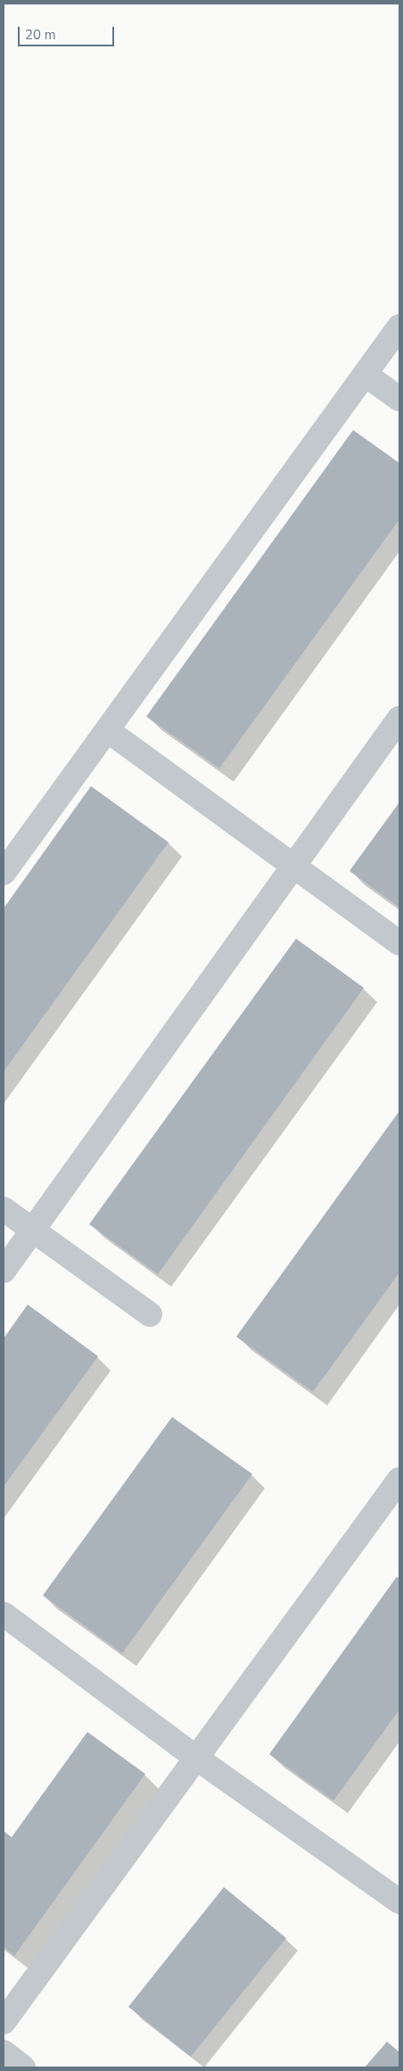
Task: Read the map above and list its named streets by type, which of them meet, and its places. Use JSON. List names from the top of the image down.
{
  "scale_bar": "20 m"
}
